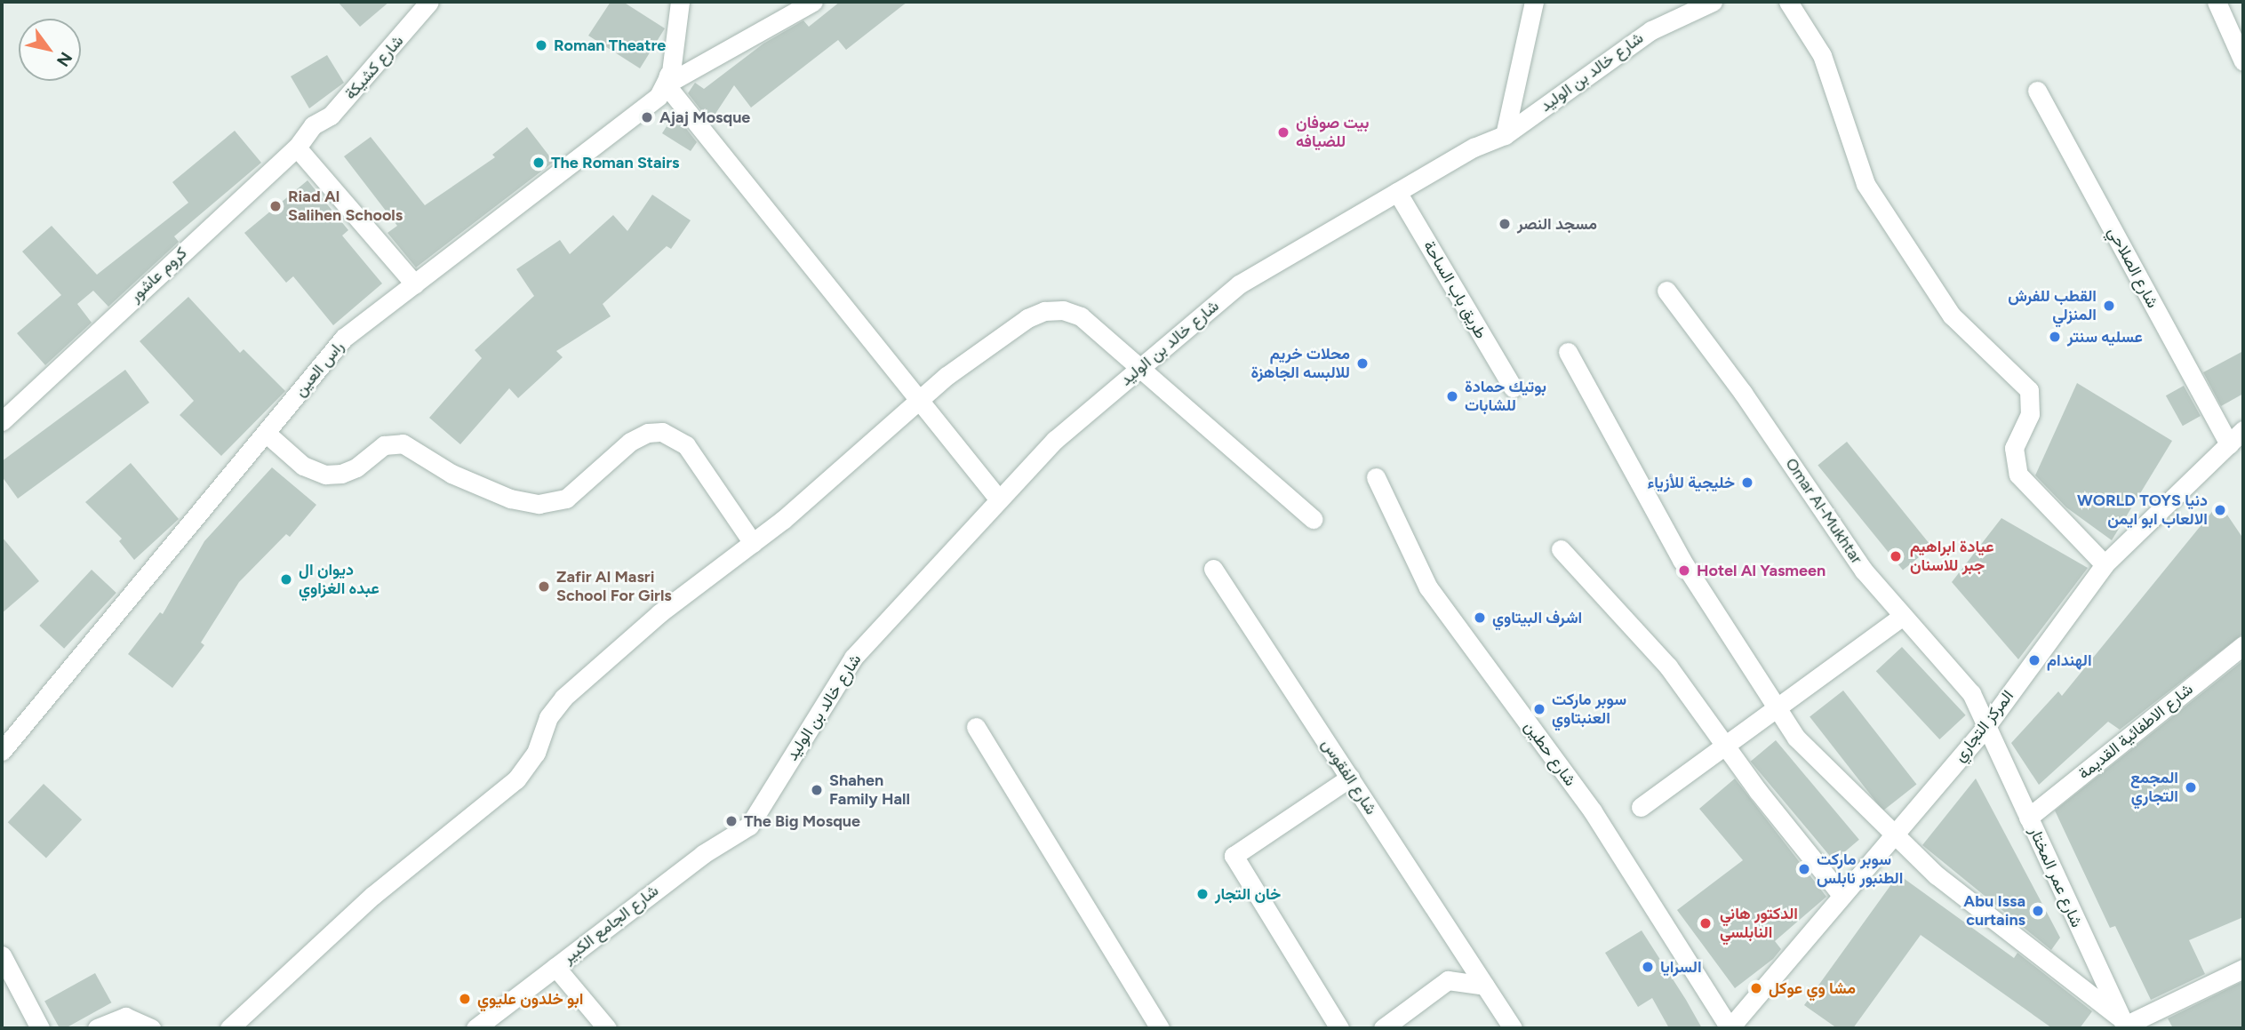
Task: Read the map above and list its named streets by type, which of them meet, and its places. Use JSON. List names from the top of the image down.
{
  "streets": {
    "street": [
      "شارع كشيكة",
      "شارع خالد بن الوليد",
      "شارع الصلاحي",
      "كروم عاشور",
      "طريق باب الساحة",
      "راس العين",
      "Omar Al-Mukhtar",
      "المركز التجاري",
      "شارع الاطفائية القديمة",
      "شارع حطين",
      "شارع الفقوس",
      "شارع عمر المختار",
      "شارع الجامع الكبير"
    ]
  },
  "crossings": [
    ["شارع كشيكة", "كروم عاشور"],
    ["شارع خالد بن الوليد", "طريق باب الساحة"],
    ["شارع خالد بن الوليد", "شارع الجامع الكبير"],
    ["شارع الصلاحي", "المركز التجاري"],
    ["Omar Al-Mukhtar", "المركز التجاري"],
    ["Omar Al-Mukhtar", "شارع عمر المختار"],
    ["المركز التجاري", "شارع حطين"],
    ["المركز التجاري", "شارع عمر المختار"],
    ["شارع الاطفائية القديمة", "شارع عمر المختار"]
  ],
  "places": [
    "Roman Theatre",
    "Ajaj Mosque",
    "بيت صوفان للضيافه",
    "The Roman Stairs",
    "Riad Al Salihen Schools",
    "مسجد النصر",
    "القطب للفرش المنزلي",
    "عسليه سنتر",
    "محلات خريم للالبسه الجاهزة",
    "بوتيك حمادة للشابات",
    "خليجية للأزياء",
    "WORLD TOYS دنيا الالعاب ابو ايمن",
    "عيادة ابراهيم جبر للاسنان",
    "Hotel Al Yasmeen",
    "ديوان ال عبده الغزاوي",
    "Zafir Al Masri School For Girls",
    "اشرف البيتاوي",
    "الهندام",
    "سوبر ماركت العنبتاوي",
    "المجمع التجاري",
    "Shahen Family Hall",
    "The Big Mosque",
    "سوبر ماركت الطنبور نابلس",
    "خان التجار",
    "Abu Issa curtains",
    "الدكتور هاني النابلسي",
    "السرايا",
    "مشا وي عوكل",
    "ابو خلدون عليوي"
  ],
  "north": "bottom right"
}
